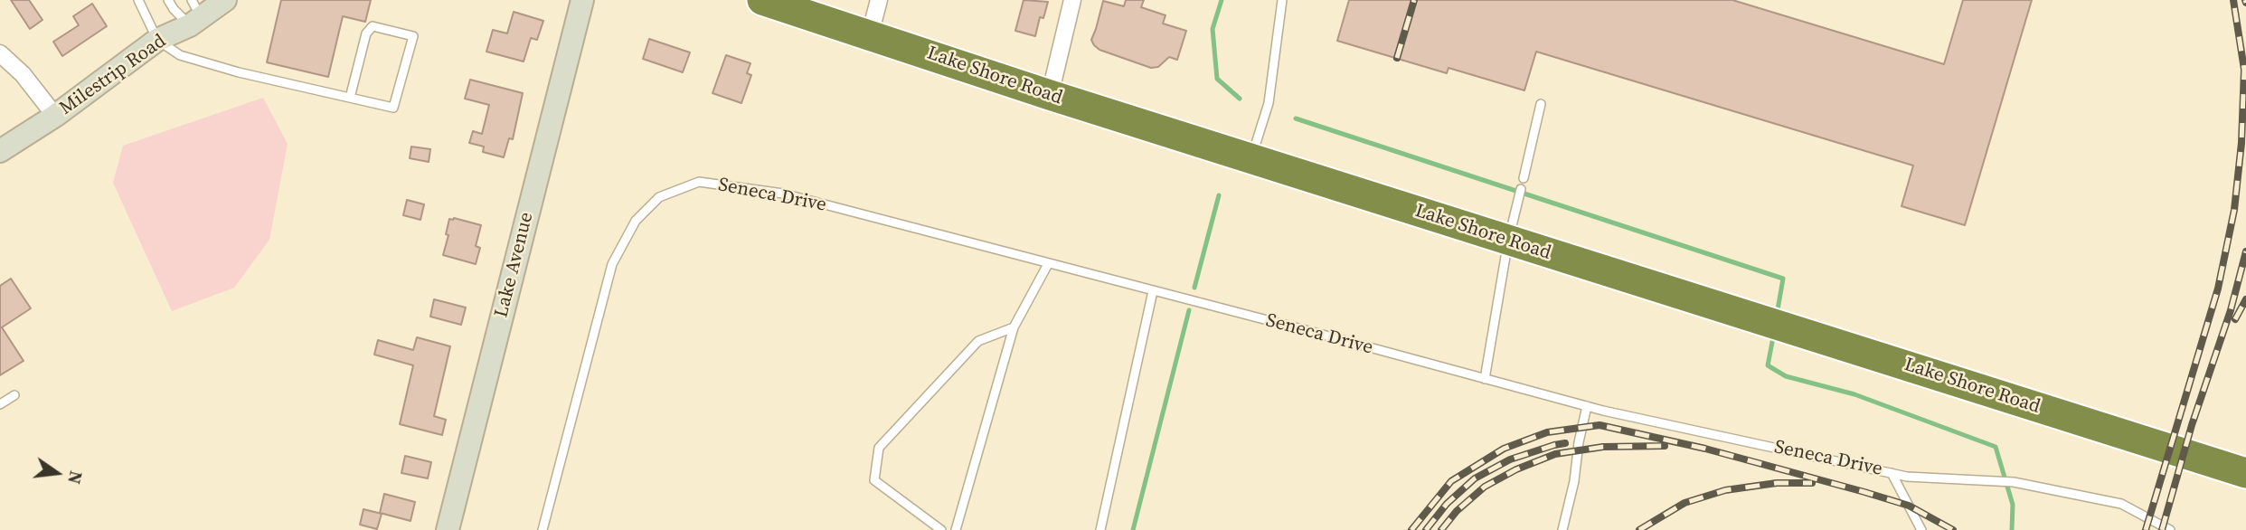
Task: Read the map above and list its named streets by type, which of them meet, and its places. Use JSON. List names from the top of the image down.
{
  "streets": {
    "highway": ["Lake Shore Road"],
    "street": ["Milestrip Road", "Lake Avenue"],
    "lane": ["Seneca Drive"]
  },
  "north": "right"
}
